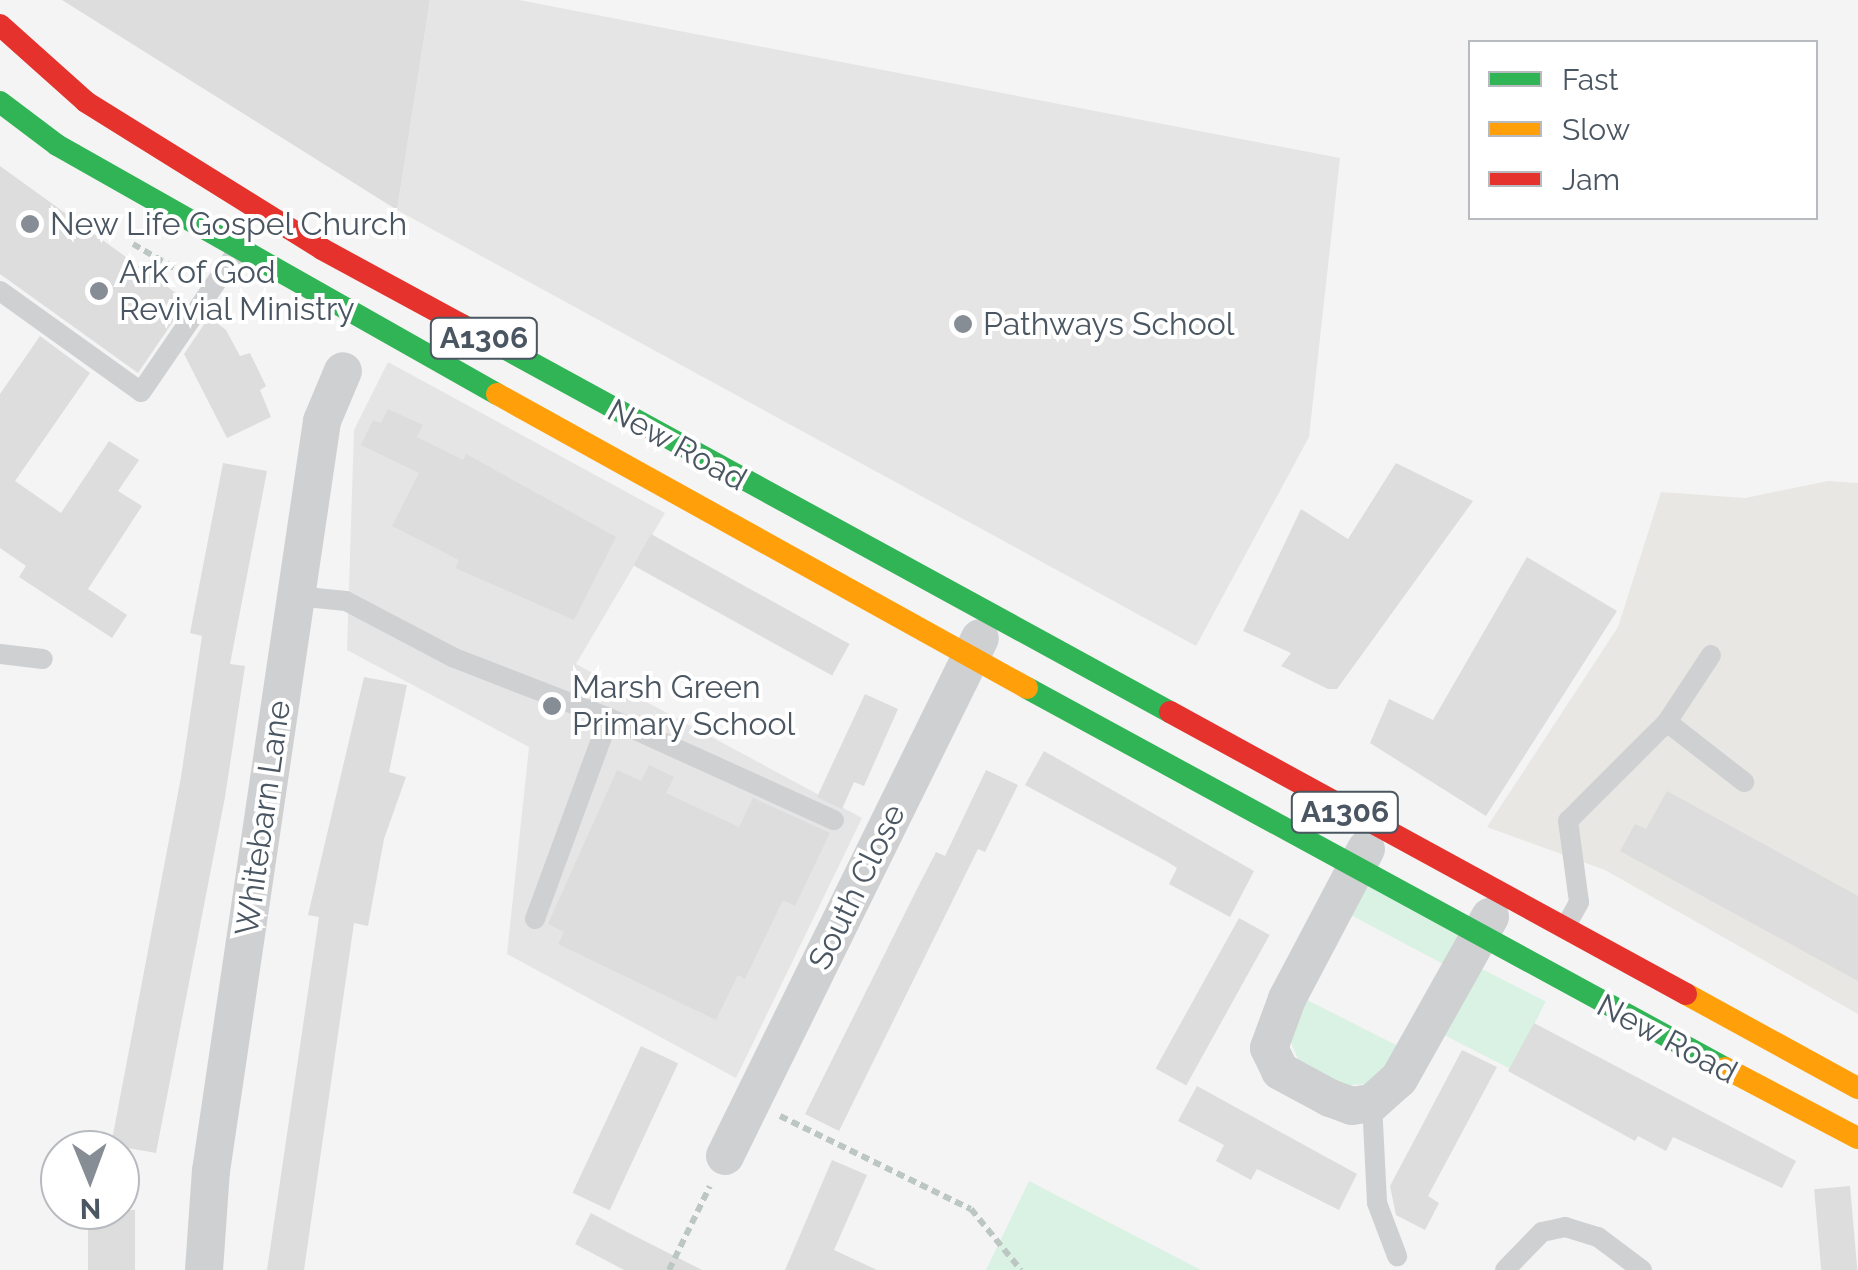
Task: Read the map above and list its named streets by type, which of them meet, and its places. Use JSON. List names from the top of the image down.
{
  "streets": {
    "main road": ["A1306", "New Road"],
    "street": ["Whitebarn Lane", "South Close"]
  },
  "crossings": [
    ["New Road", "South Close"]
  ],
  "places": [
    "New Life Gospel Church",
    "Ark of God Revivial Ministry",
    "Pathways School",
    "Marsh Green Primary School"
  ],
  "legend": ["Fast", "Slow", "Jam"],
  "north": "bottom"
}
